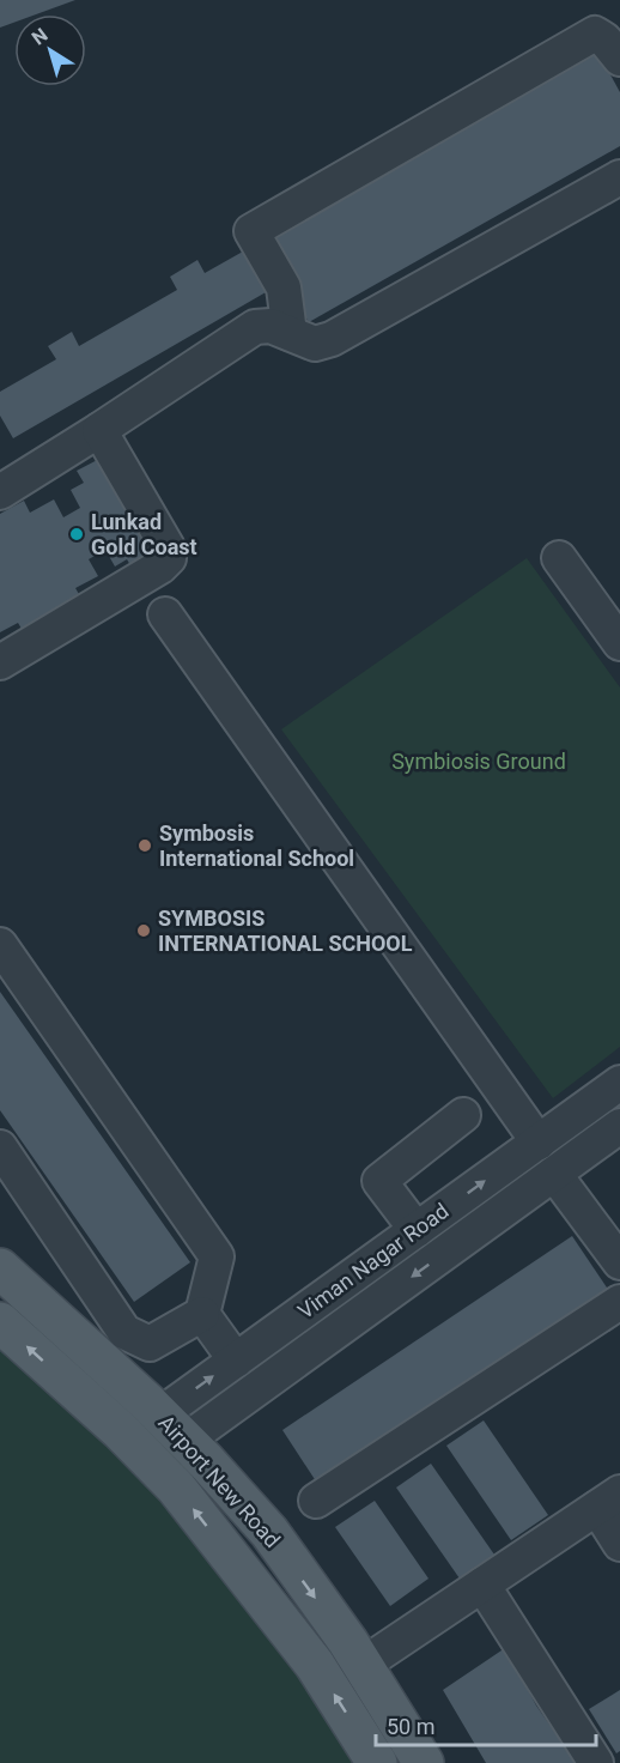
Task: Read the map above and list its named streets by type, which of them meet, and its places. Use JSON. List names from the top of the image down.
{
  "streets": {
    "main road": ["Airport New Road"],
    "street": ["Viman Nagar Road"]
  },
  "crossings": [
    ["Viman Nagar Road", "Airport New Road"]
  ],
  "parks": ["Symbiosis Ground"],
  "places": ["Lunkad Gold Coast", "Symbosis International School", "SYMBOSIS INTERNATIONAL SCHOOL"],
  "scale_bar": "50 m",
  "north": "top left"
}
